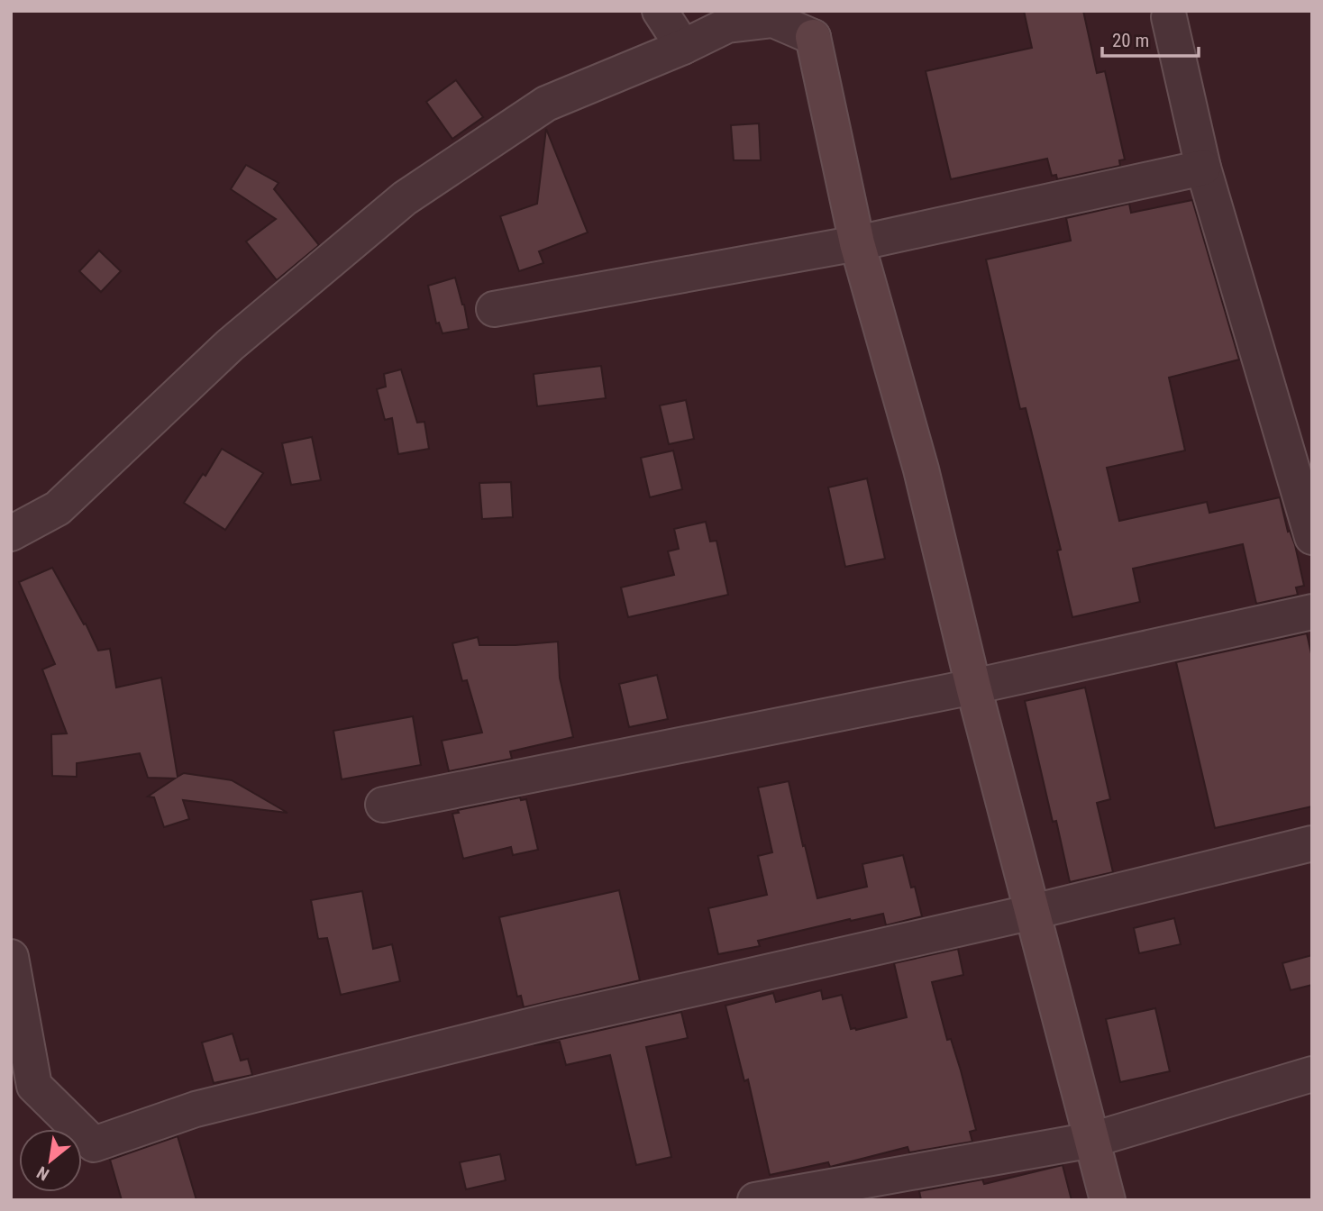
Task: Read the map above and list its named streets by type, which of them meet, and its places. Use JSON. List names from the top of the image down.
{
  "scale_bar": "20 m",
  "north": "bottom left"
}
